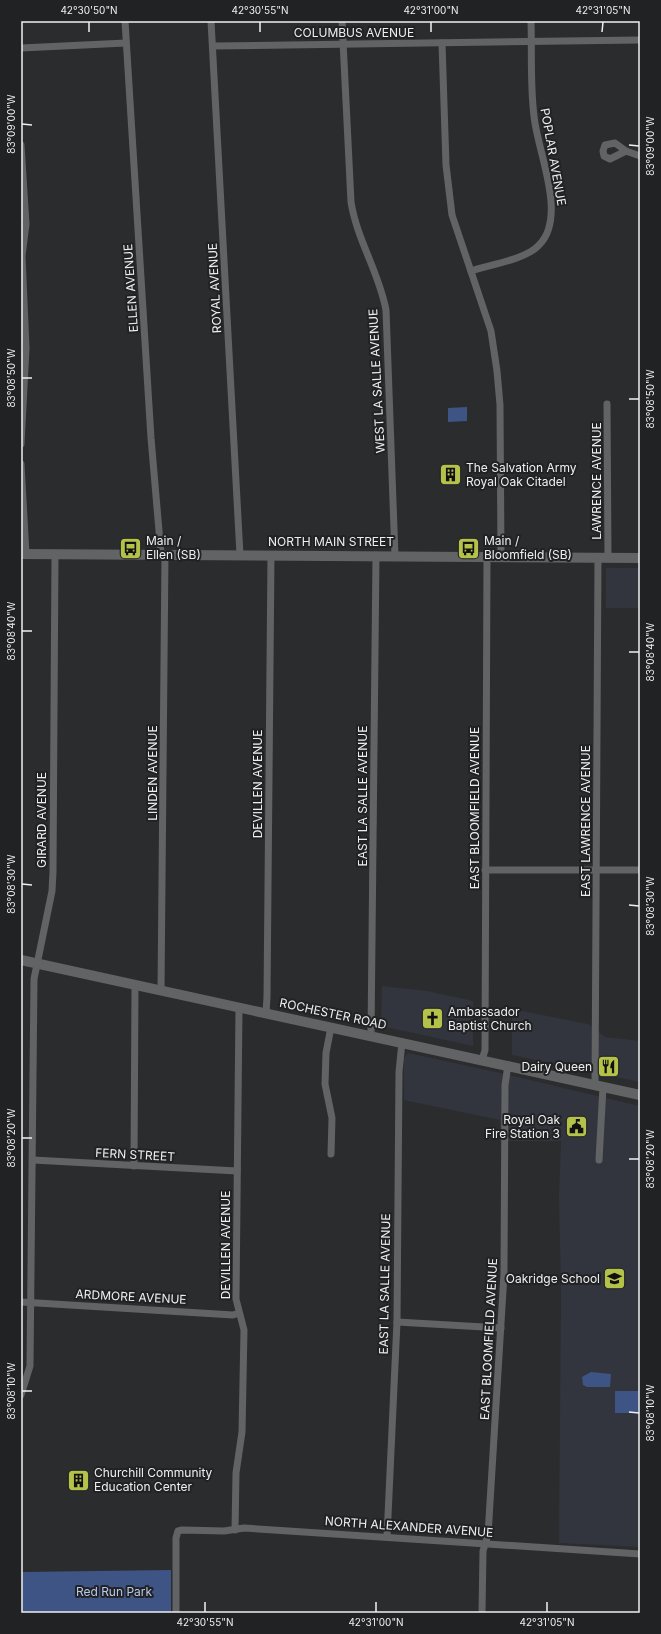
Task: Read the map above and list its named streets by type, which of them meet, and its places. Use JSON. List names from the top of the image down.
{
  "streets": {
    "main road": ["NORTH MAIN STREET", "ROCHESTER ROAD"],
    "street": [
      "COLUMBUS AVENUE",
      "POPLAR AVENUE",
      "ELLEN AVENUE",
      "ROYAL AVENUE",
      "WEST LA SALLE AVENUE",
      "LAWRENCE AVENUE",
      "LINDEN AVENUE",
      "DEVILLEN AVENUE",
      "EAST LA SALLE AVENUE",
      "EAST BLOOMFIELD AVENUE",
      "GIRARD AVENUE",
      "EAST LAWRENCE AVENUE",
      "FERN STREET",
      "ARDMORE AVENUE",
      "NORTH ALEXANDER AVENUE"
    ]
  },
  "crossings": [
    ["COLUMBUS AVENUE", "POPLAR AVENUE"],
    ["COLUMBUS AVENUE", "ROYAL AVENUE"],
    ["COLUMBUS AVENUE", "WEST LA SALLE AVENUE"],
    ["ELLEN AVENUE", "NORTH MAIN STREET"],
    ["ELLEN AVENUE", "LINDEN AVENUE"],
    ["ROYAL AVENUE", "NORTH MAIN STREET"],
    ["WEST LA SALLE AVENUE", "NORTH MAIN STREET"],
    ["LAWRENCE AVENUE", "NORTH MAIN STREET"],
    ["LAWRENCE AVENUE", "EAST LAWRENCE AVENUE"],
    ["NORTH MAIN STREET", "LINDEN AVENUE"],
    ["NORTH MAIN STREET", "DEVILLEN AVENUE"],
    ["NORTH MAIN STREET", "EAST LA SALLE AVENUE"],
    ["NORTH MAIN STREET", "EAST BLOOMFIELD AVENUE"],
    ["NORTH MAIN STREET", "GIRARD AVENUE"],
    ["NORTH MAIN STREET", "EAST LAWRENCE AVENUE"],
    ["LINDEN AVENUE", "ROCHESTER ROAD"],
    ["DEVILLEN AVENUE", "ROCHESTER ROAD"],
    ["DEVILLEN AVENUE", "FERN STREET"],
    ["DEVILLEN AVENUE", "ARDMORE AVENUE"],
    ["DEVILLEN AVENUE", "NORTH ALEXANDER AVENUE"],
    ["EAST LA SALLE AVENUE", "ROCHESTER ROAD"],
    ["EAST LA SALLE AVENUE", "NORTH ALEXANDER AVENUE"],
    ["EAST BLOOMFIELD AVENUE", "ROCHESTER ROAD"],
    ["EAST BLOOMFIELD AVENUE", "NORTH ALEXANDER AVENUE"],
    ["GIRARD AVENUE", "ROCHESTER ROAD"],
    ["GIRARD AVENUE", "FERN STREET"],
    ["GIRARD AVENUE", "ARDMORE AVENUE"],
    ["EAST LAWRENCE AVENUE", "ROCHESTER ROAD"]
  ],
  "parks": ["Red Run Park"],
  "places": {
    "building": ["The Salvation Army Royal Oak Citadel", "Churchill Community Education Center"],
    "bus stop": ["Main / Ellen (SB)", "Main / Bloomfield (SB)"],
    "church": ["Ambassador Baptist Church"],
    "restaurant": ["Dairy Queen"],
    "public building": ["Royal Oak Fire Station 3"],
    "school or university": ["Oakridge School"]
  },
  "coordinates": [
    "42°30'50\"N",
    "42°30'55\"N",
    "42°31'00\"N",
    "42°31'05\"N",
    "83°09'00\"W",
    "83°08'50\"W",
    "83°08'40\"W",
    "83°08'30\"W",
    "83°08'20\"W",
    "83°08'10\"W"
  ]
}
